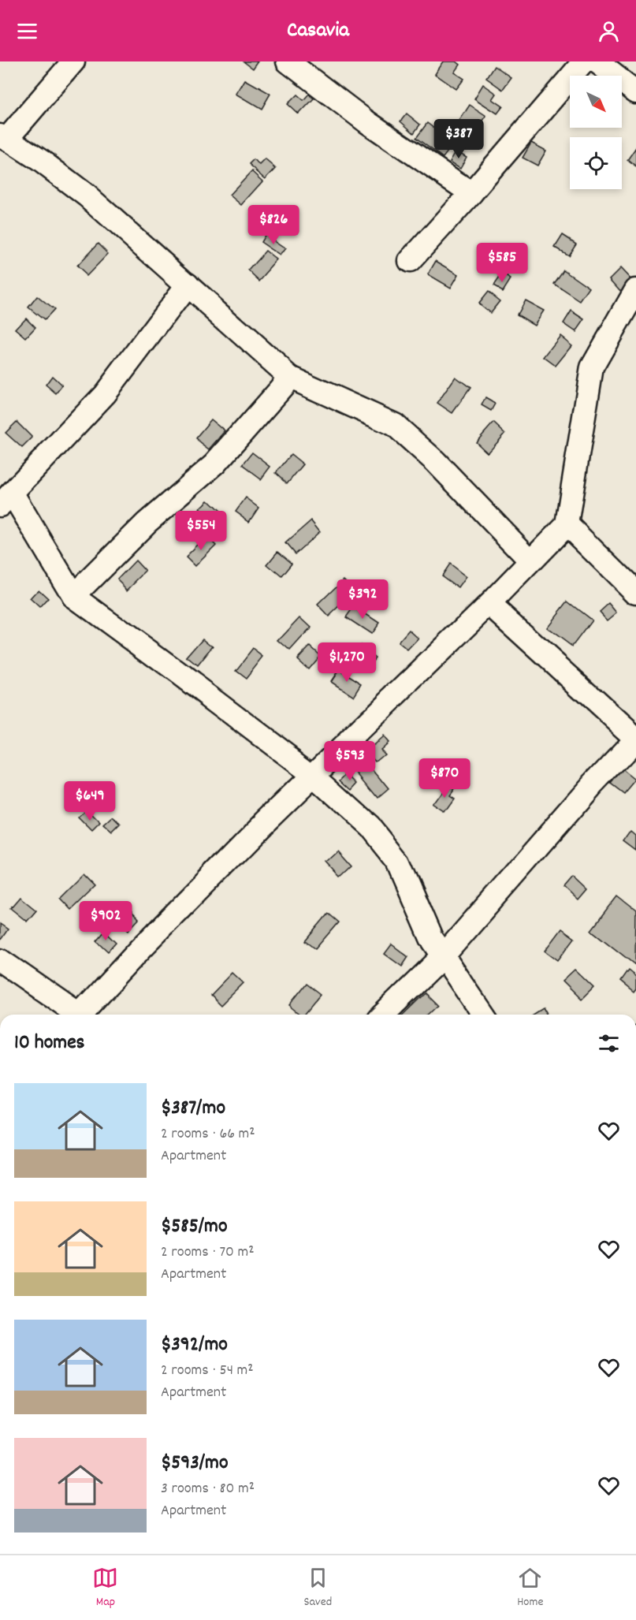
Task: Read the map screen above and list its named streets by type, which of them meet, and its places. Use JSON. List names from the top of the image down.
{
  "north": "bottom right",
  "page": {
    "header": "Casavia",
    "price": [
      "$387",
      "$826",
      "$585",
      "$554",
      "$392",
      "$1,270",
      "$593",
      "$870",
      "$649",
      "$902"
    ],
    "heading": "10 homes",
    "list": [
      {
        "name": "$387/mo",
        "note": "2 rooms · 66 m² · Apartment"
      },
      {
        "name": "$585/mo",
        "note": "2 rooms · 70 m² · Apartment"
      },
      {
        "name": "$392/mo",
        "note": "2 rooms · 54 m² · Apartment"
      },
      {
        "name": "$593/mo",
        "note": "3 rooms · 80 m² · Apartment"
      }
    ],
    "tabs": ["Map", "Saved", "Home"]
  }
}
